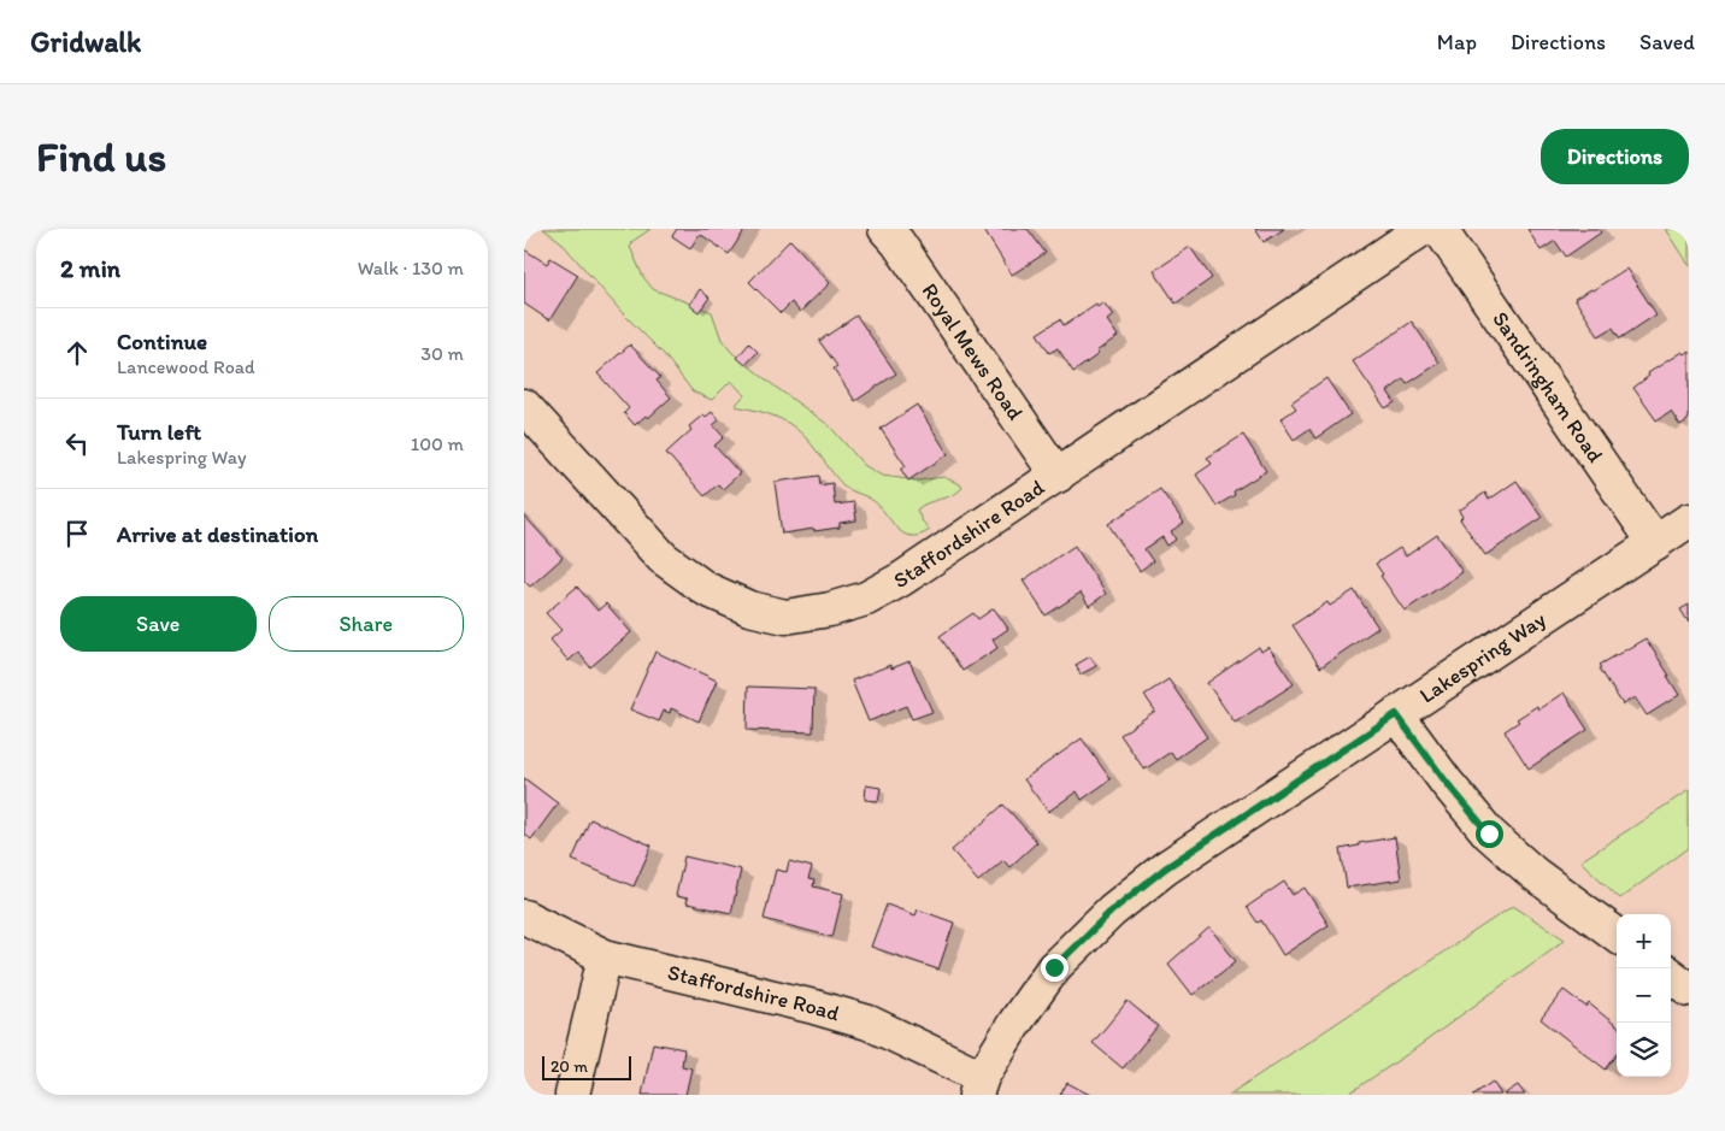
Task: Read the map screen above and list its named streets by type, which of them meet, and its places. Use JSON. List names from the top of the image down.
{
  "streets": {
    "street": [
      "Royal Mews Road",
      "Sandringham Road",
      "Staffordshire Road",
      "Lakespring Way"
    ]
  },
  "crossings": [
    ["Royal Mews Road", "Staffordshire Road"],
    ["Sandringham Road", "Lakespring Way"],
    ["Staffordshire Road", "Lakespring Way"]
  ],
  "scale_bar": "20 m",
  "page": {
    "header": "Gridwalk",
    "nav": ["Map", "Directions", "Saved"],
    "buttons": [
      "Directions",
      ["Save", "Share"]
    ],
    "title": "Find us",
    "heading": ["2 min", "Walk · 130 m"],
    "list": [
      ["Continue", "Lancewood Road", "30 m"],
      ["Turn left", "Lakespring Way", "100 m"],
      "Arrive at destination"
    ],
    "map_buttons": ["+", "−"],
    "scale": "20 m"
  }
}
